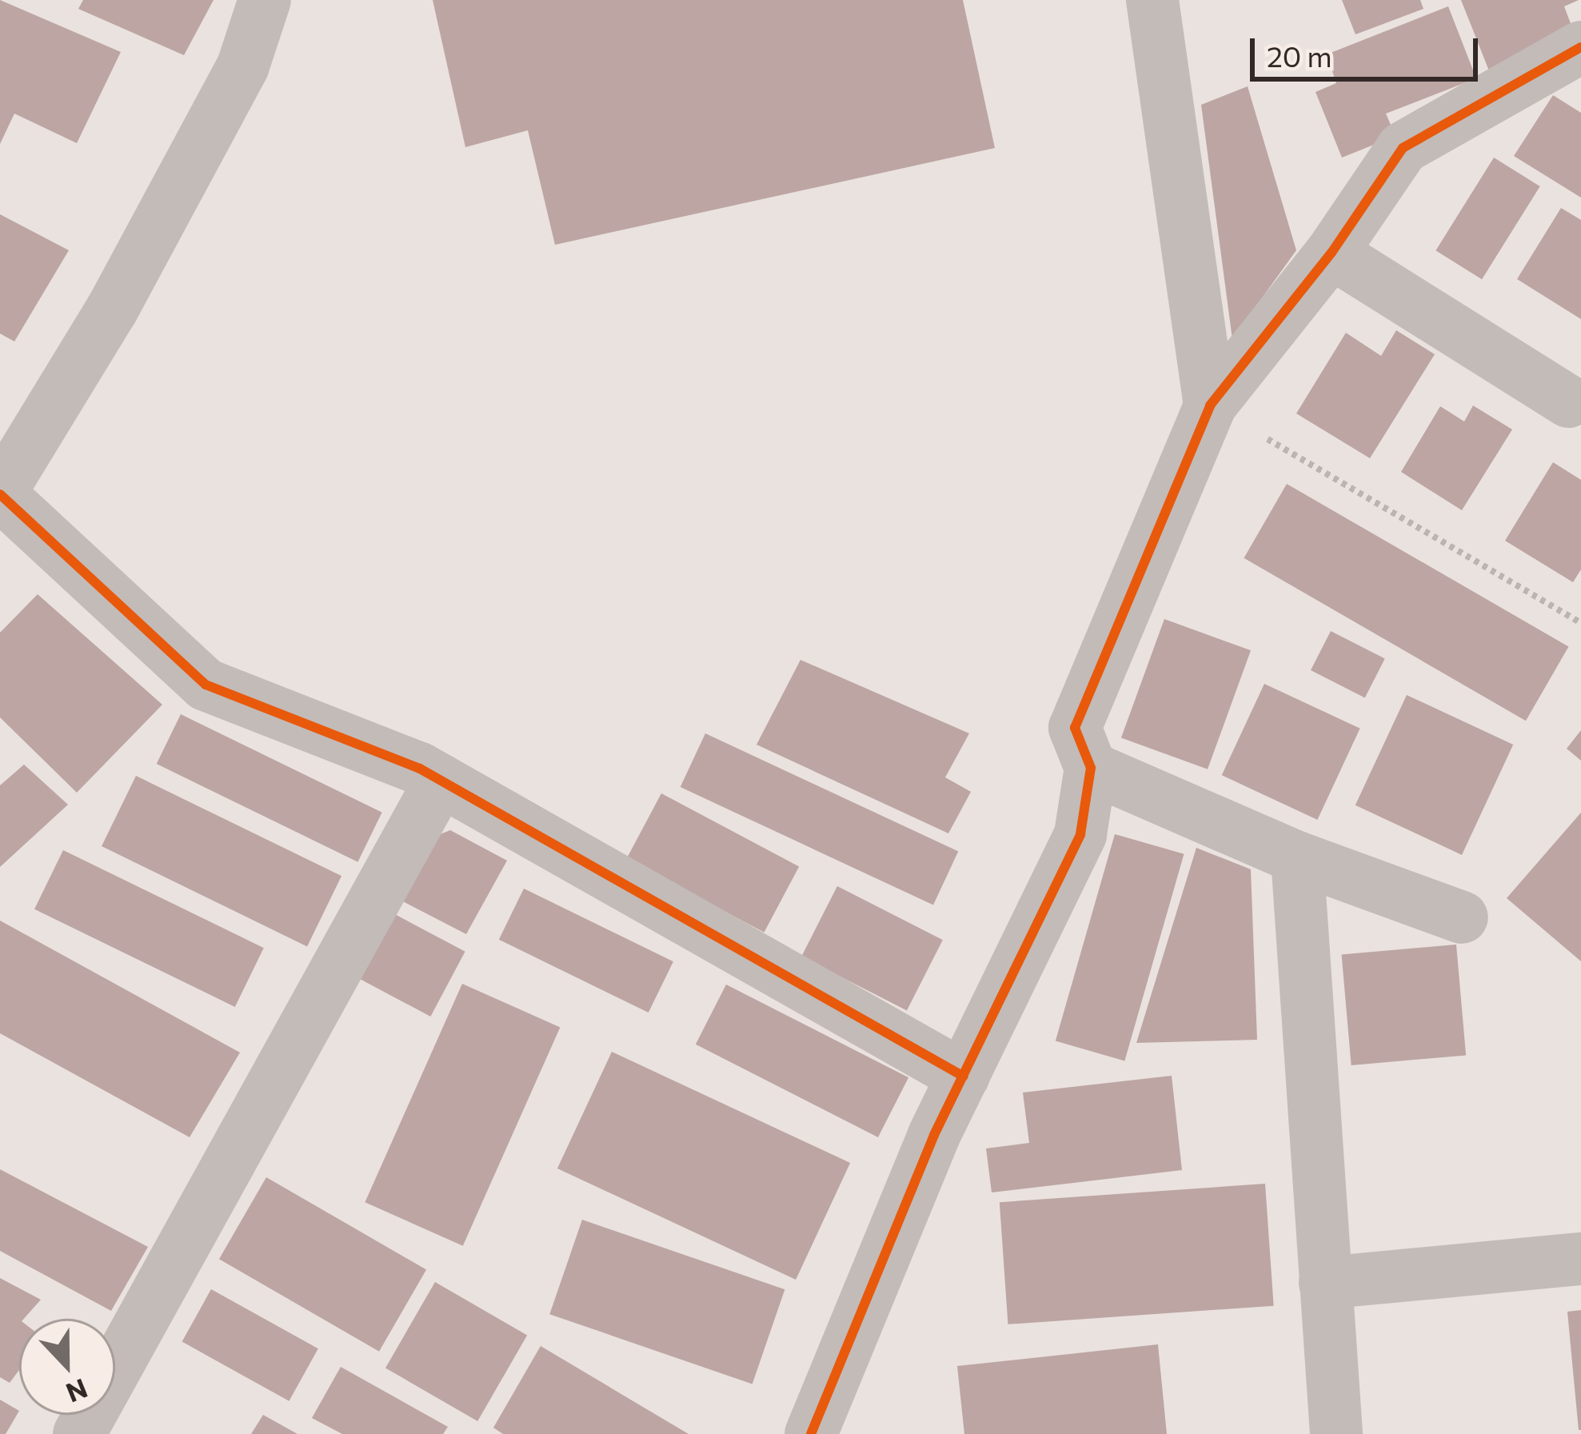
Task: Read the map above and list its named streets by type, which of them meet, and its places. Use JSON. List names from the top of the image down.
{
  "scale_bar": "20 m",
  "north": "bottom"
}
